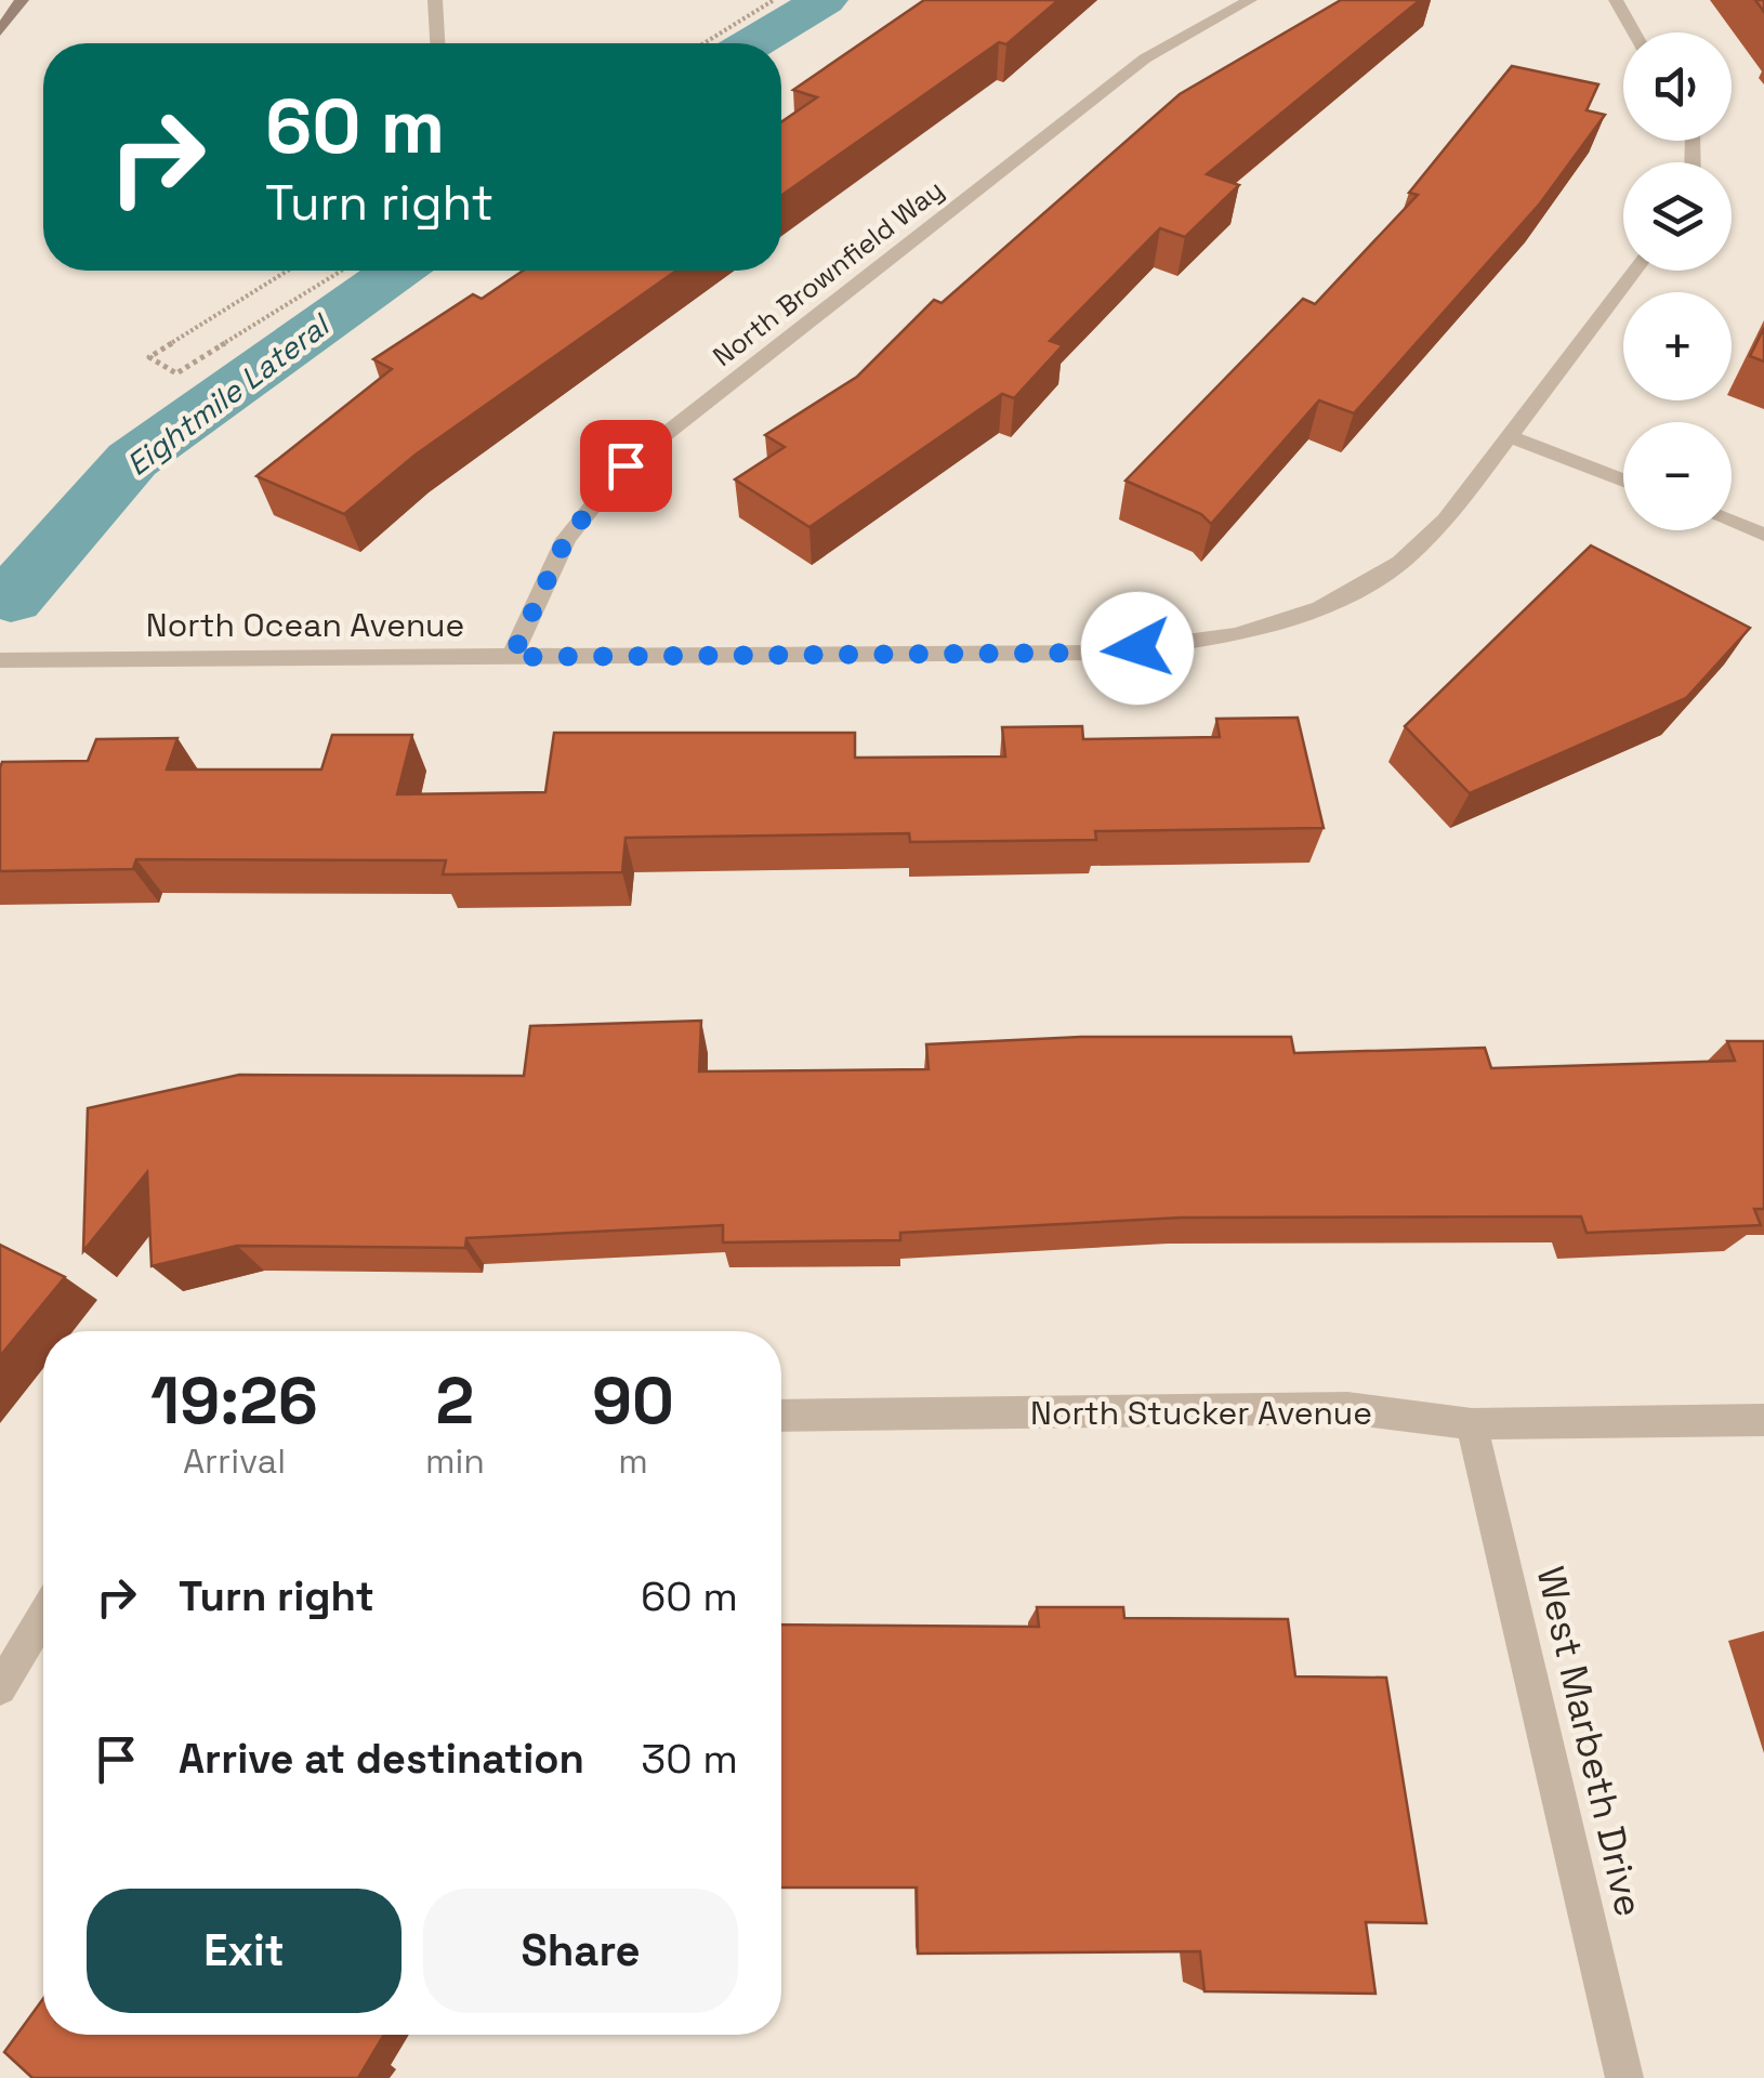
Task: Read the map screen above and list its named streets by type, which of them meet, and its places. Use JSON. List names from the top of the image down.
{
  "streets": {
    "street": [
      "North Brownfield Way",
      "North Ocean Avenue",
      "North Stucker Avenue",
      "West Marbeth Drive"
    ]
  },
  "crossings": [
    ["North Brownfield Way", "North Ocean Avenue"],
    ["North Stucker Avenue", "West Marbeth Drive"]
  ],
  "water": ["Eightmile Lateral"],
  "page": {
    "map_buttons": ["+", "−"],
    "turn": ["60 m", "Turn right"],
    "eta": [
      "19:26",
      "Arrival",
      "2",
      "min",
      "90",
      "m"
    ],
    "list": [
      {
        "name": "Turn right",
        "value": "60 m"
      },
      {
        "name": "Arrive at destination",
        "value": "30 m"
      }
    ],
    "buttons": ["Exit", "Share"]
  }
}
